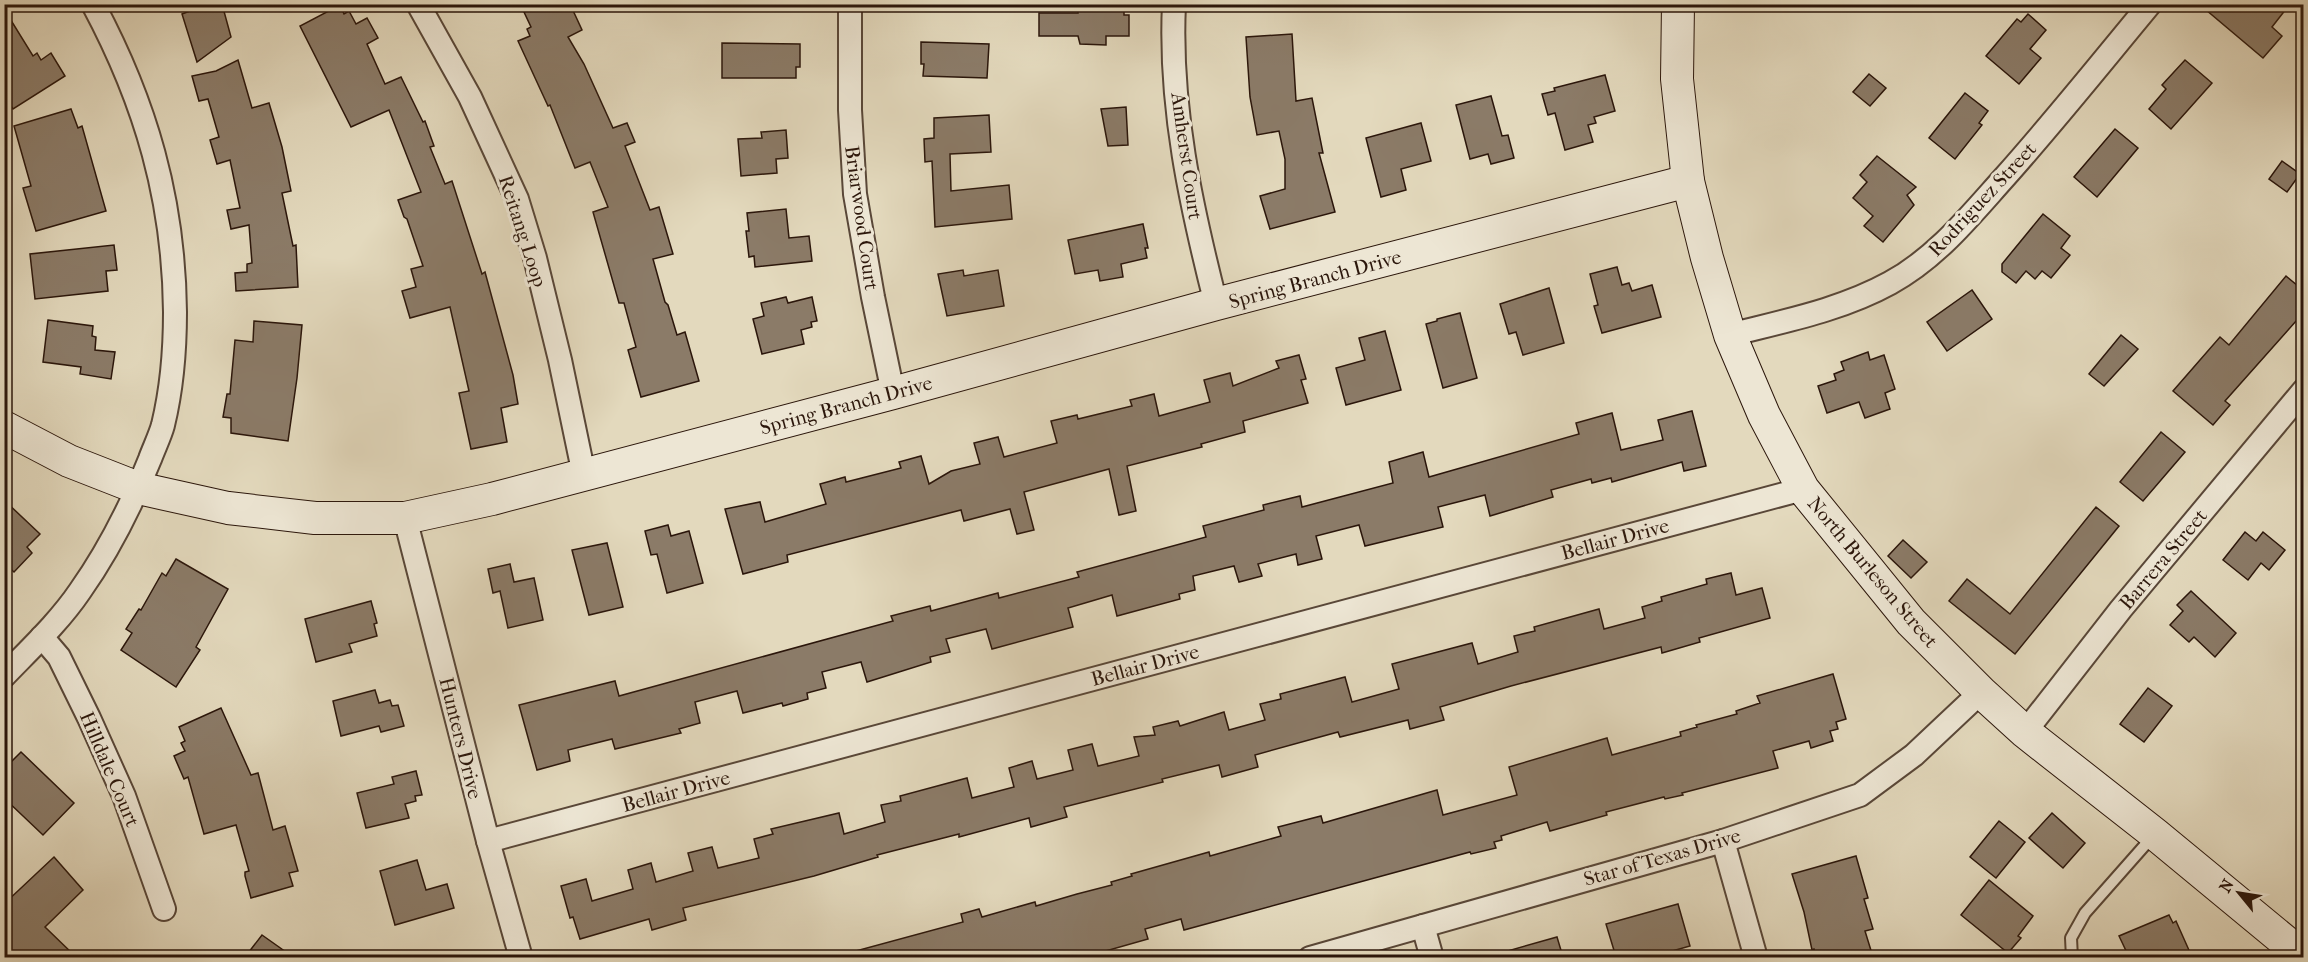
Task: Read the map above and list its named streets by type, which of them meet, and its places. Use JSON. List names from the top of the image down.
{
  "streets": {
    "street": [
      "Amherst Court",
      "Rodriguez Street",
      "Briarwood Court",
      "Reitang Loop",
      "Spring Branch Drive",
      "Bellair Drive",
      "Barrera Street",
      "North Burleson Street",
      "Hunters Drive",
      "Hilldale Court",
      "Star of Texas Drive"
    ]
  },
  "crossings": [
    ["Amherst Court", "Spring Branch Drive"],
    ["Rodriguez Street", "North Burleson Street"],
    ["Briarwood Court", "Spring Branch Drive"],
    ["Reitang Loop", "Spring Branch Drive"],
    ["Spring Branch Drive", "North Burleson Street"],
    ["Spring Branch Drive", "Hunters Drive"],
    ["Bellair Drive", "North Burleson Street"],
    ["Bellair Drive", "Hunters Drive"],
    ["Barrera Street", "North Burleson Street"],
    ["North Burleson Street", "Star of Texas Drive"]
  ],
  "north": "top left"
}
